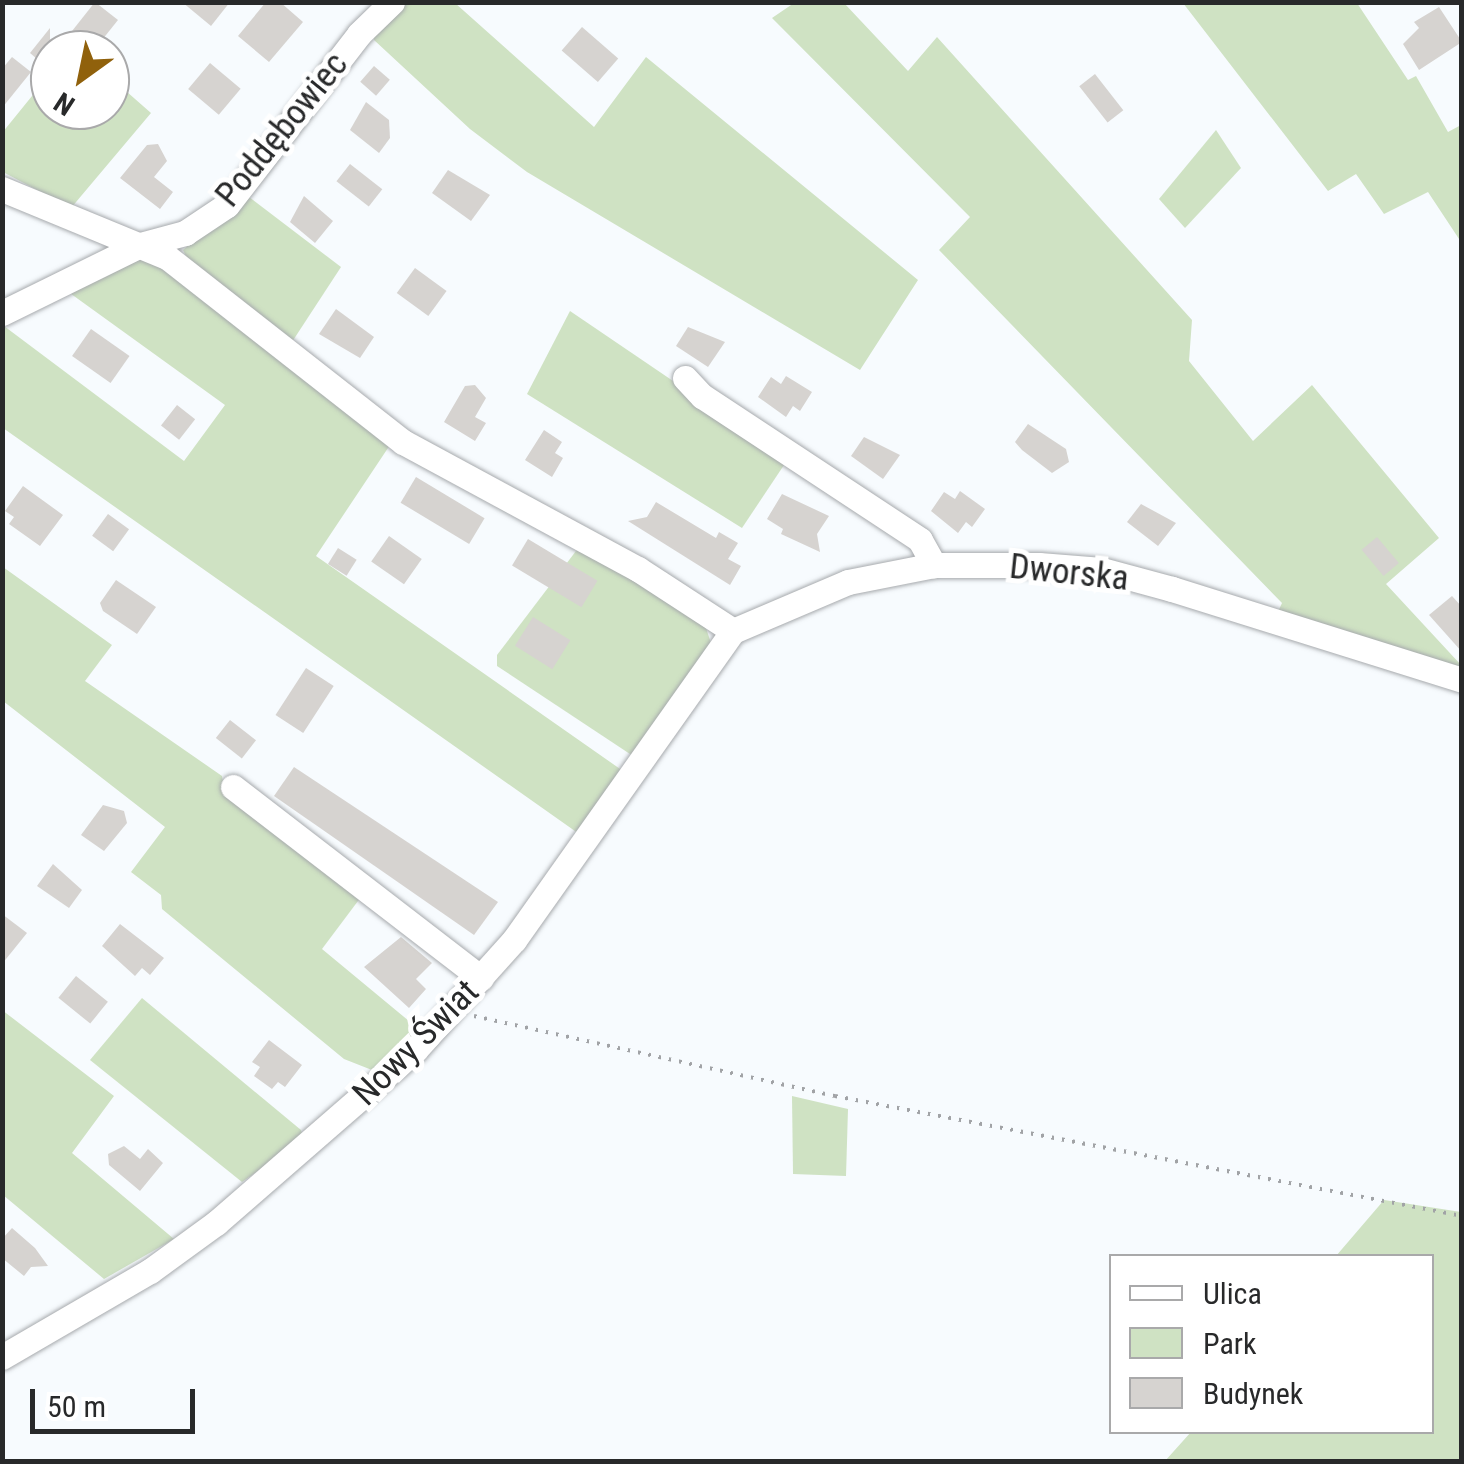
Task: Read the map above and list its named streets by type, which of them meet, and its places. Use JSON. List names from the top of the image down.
{
  "streets": {
    "street": ["Poddębowiec", "Dworska", "Nowy Świat"]
  },
  "crossings": [
    ["Dworska", "Nowy Świat"]
  ],
  "legend": ["Ulica", "Park", "Budynek"],
  "scale_bar": "50 m",
  "north": "bottom left"
}
